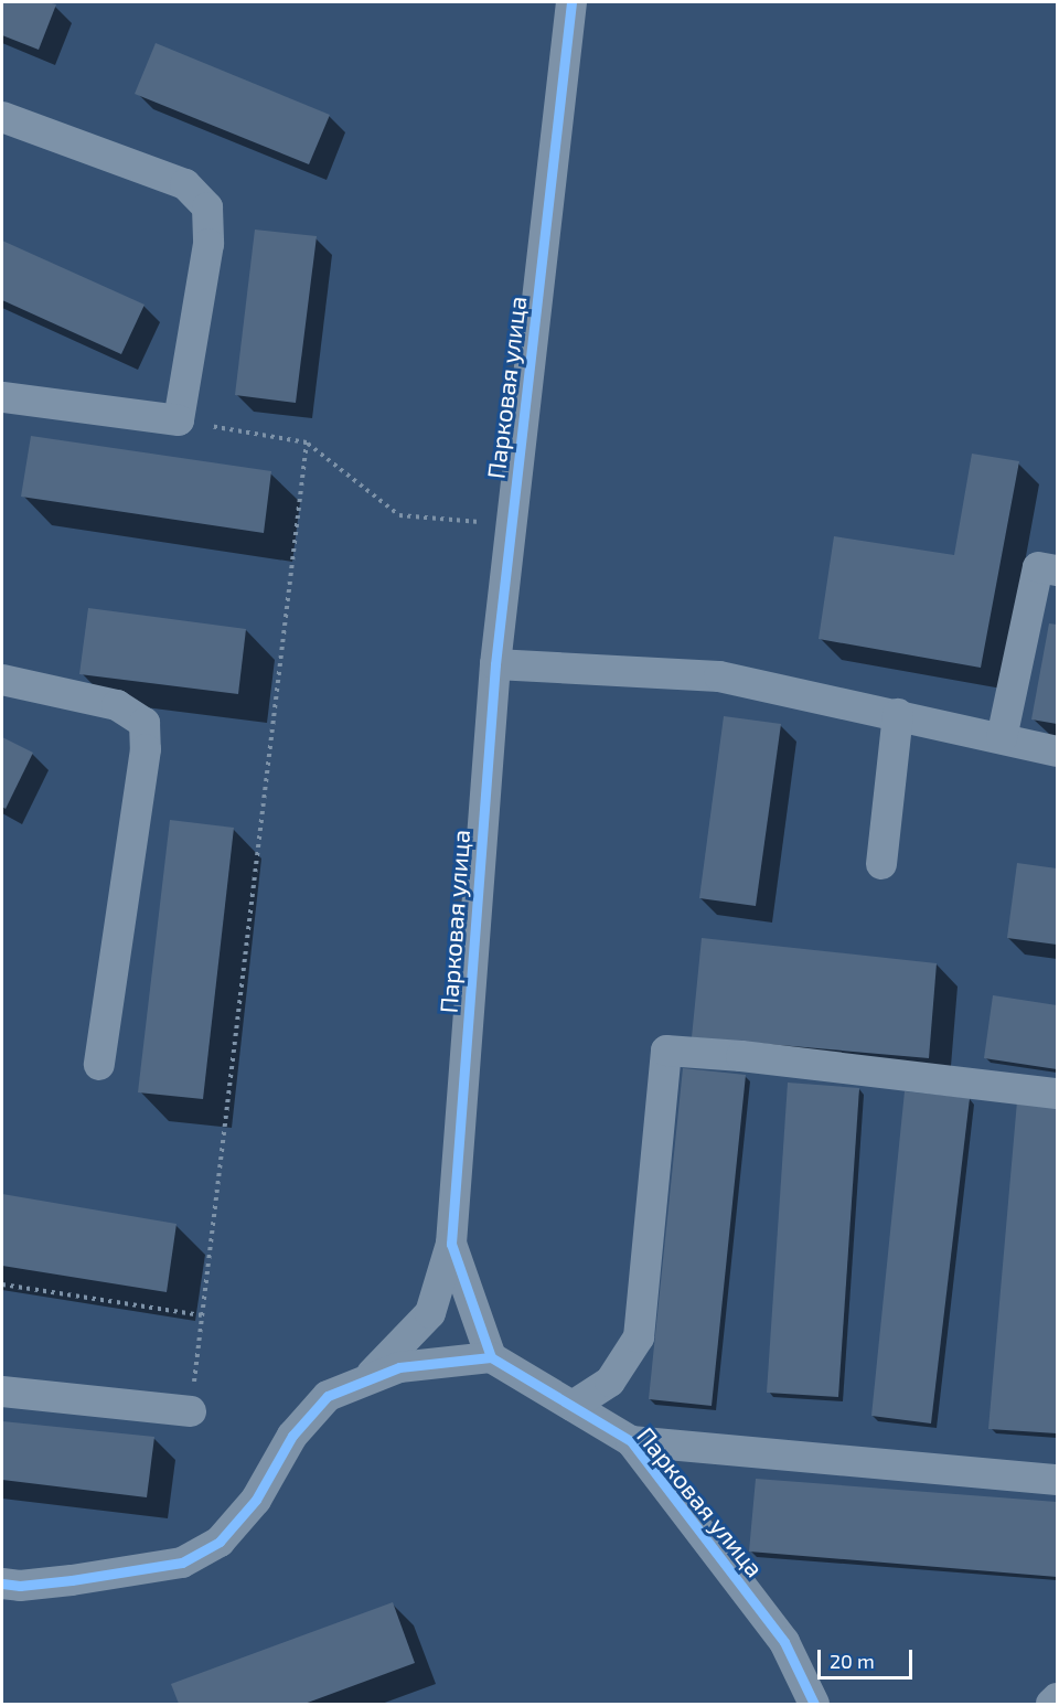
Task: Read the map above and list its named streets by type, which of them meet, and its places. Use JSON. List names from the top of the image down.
{
  "streets": {
    "street": ["Парковая улица"]
  },
  "scale_bar": "20 m"
}
